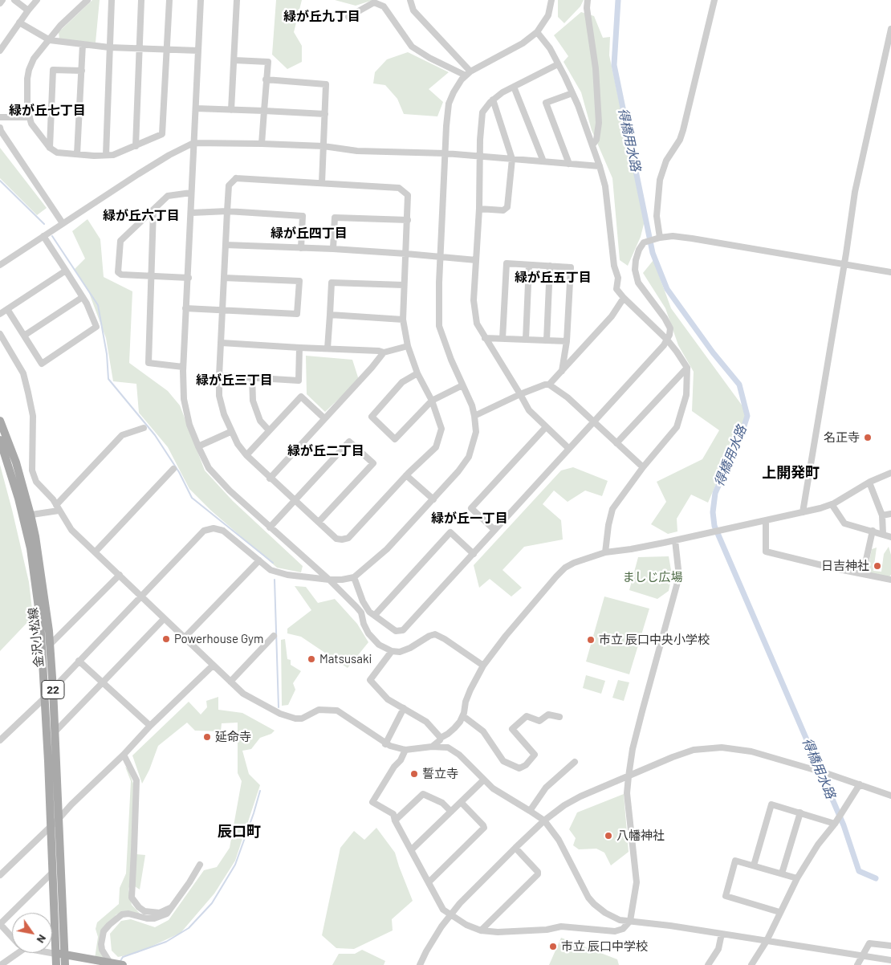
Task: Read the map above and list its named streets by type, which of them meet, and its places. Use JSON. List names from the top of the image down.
{
  "streets": {
    "main road": ["金沢小松線", "22"]
  },
  "districts": [
    "緑が丘九丁目",
    "緑が丘七丁目",
    "緑が丘六丁目",
    "緑が丘四丁目",
    "緑が丘五丁目",
    "緑が丘三丁目",
    "緑が丘二丁目",
    "上開発町",
    "緑が丘一丁目",
    "辰口町"
  ],
  "water": ["得橋用水路"],
  "parks": ["ましじ広場"],
  "places": [
    "名正寺",
    "日吉神社",
    "Powerhouse Gym",
    "市立 辰口中央小学校",
    "Matsusaki",
    "延命寺",
    "誓立寺",
    "八幡神社",
    "市立 辰口中学校"
  ],
  "north": "bottom right"
}
